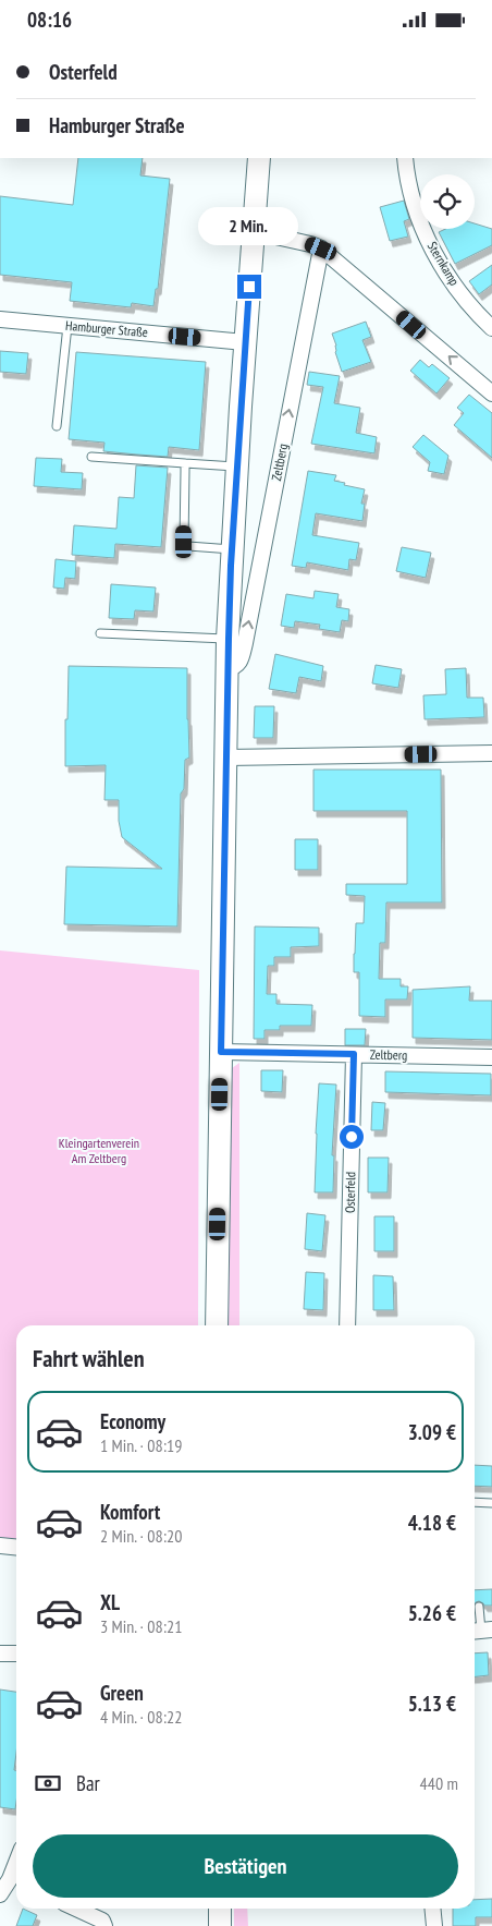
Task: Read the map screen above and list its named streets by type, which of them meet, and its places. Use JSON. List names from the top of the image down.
{
  "streets": {
    "street": [
      "Sternkamp",
      "Hamburger Straße",
      "Zeltberg",
      "Osterfeld"
    ]
  },
  "crossings": [
    ["Zeltberg", "Osterfeld"]
  ],
  "one_way": ["Zeltberg"],
  "parks": ["Kleingartenverein Am Zeltberg"],
  "page": {
    "status": "08:16",
    "banner": ["Osterfeld", "Hamburger Straße"],
    "bubble": "2 Min.",
    "heading": "Fahrt wählen",
    "list": [
      {
        "name": "Economy",
        "note": "1 Min. · 08:19",
        "value": "3.09 €"
      },
      {
        "name": "Komfort",
        "note": "2 Min. · 08:20",
        "value": "4.18 €"
      },
      {
        "name": "XL",
        "note": "3 Min. · 08:21",
        "value": "5.26 €"
      },
      {
        "name": "Green",
        "note": "4 Min. · 08:22",
        "value": "5.13 €"
      }
    ],
    "pay": ["Bar", "440 m"],
    "buttons": "Bestätigen"
  }
}
